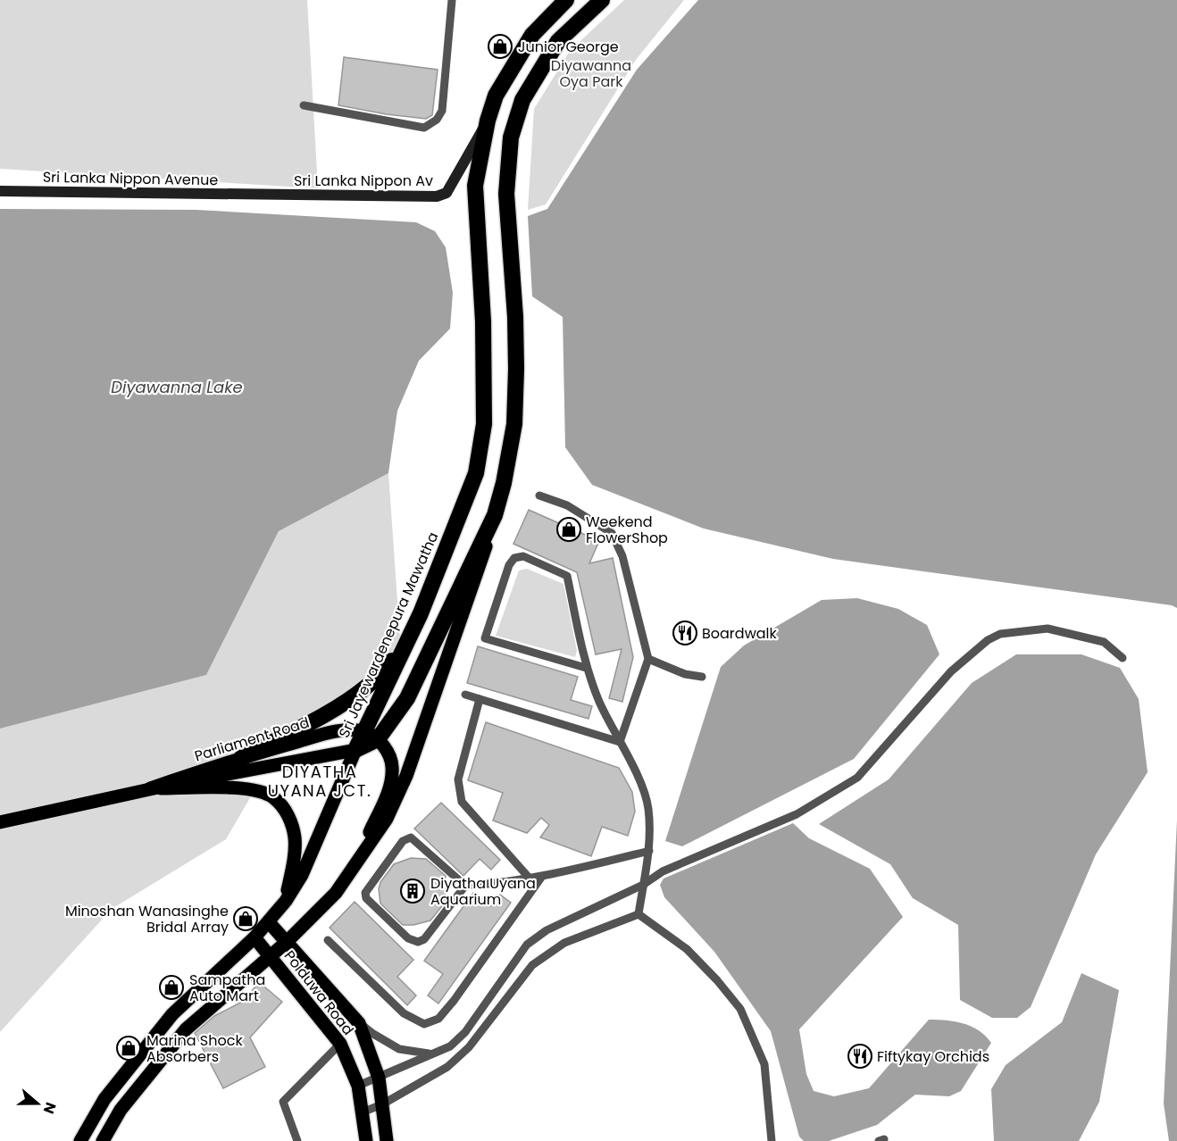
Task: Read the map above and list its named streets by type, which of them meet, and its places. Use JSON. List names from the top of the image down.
{
  "streets": {
    "highway": ["Sri Jayewardenepura Mawatha"],
    "main road": ["Parliament Road", "Polduwa Road"],
    "street": ["Sri Lanka Nippon Avenue", "Sri Lanka Nippon Av"]
  },
  "crossings": [
    ["Sri Lanka Nippon Avenue", "Sri Lanka Nippon Av"],
    ["Sri Lanka Nippon Av", "Sri Jayewardenepura Mawatha"],
    ["Sri Jayewardenepura Mawatha", "Parliament Road"]
  ],
  "districts": ["DIYATHA UYANA JCT."],
  "water": ["Diyawanna Lake"],
  "parks": ["Diyawanna Oya Park"],
  "places": {
    "shop": [
      "Junior George",
      "Weekend FlowerShop",
      "Minoshan Wanasinghe Bridal Array",
      "Sampatha Auto Mart",
      "Marina Shock Absorbers"
    ],
    "restaurant": ["Boardwalk", "Fiftykay Orchids"],
    "building": ["Diyatha Uyana Aquarium"]
  },
  "north": "right"
}
